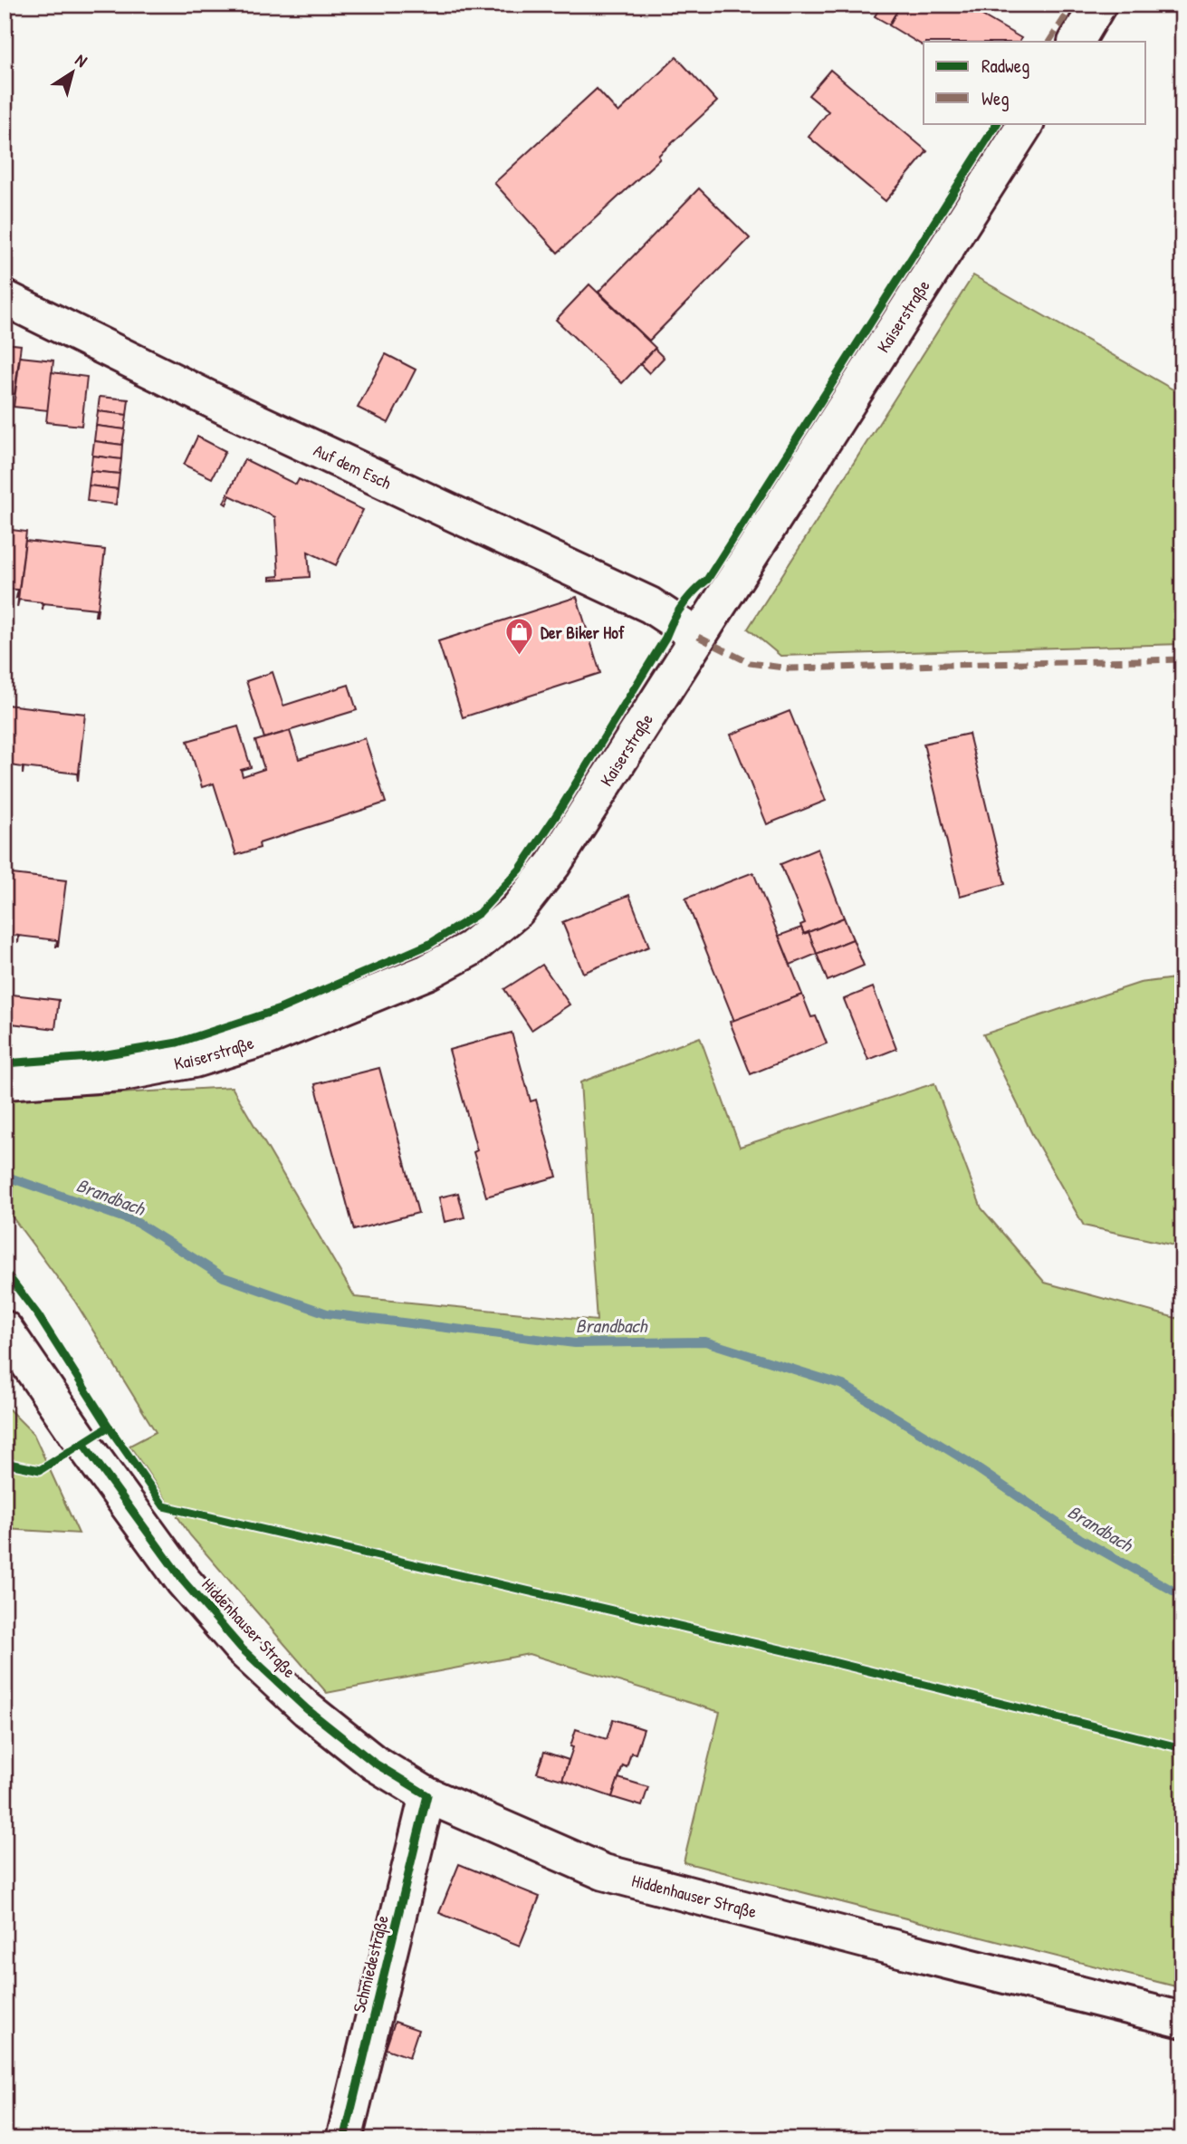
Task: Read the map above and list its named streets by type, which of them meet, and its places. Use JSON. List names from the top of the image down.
{
  "streets": {
    "street": [
      "Kaiserstraße",
      "Auf dem Esch",
      "Hiddenhauser Straße",
      "Schmiedestraße"
    ]
  },
  "crossings": [
    ["Kaiserstraße", "Auf dem Esch"],
    ["Hiddenhauser Straße", "Schmiedestraße"]
  ],
  "water": ["Brandbach"],
  "places": {
    "shop": ["Der Biker Hof"]
  },
  "legend": ["Radweg", "Weg"],
  "north": "top right"
}
